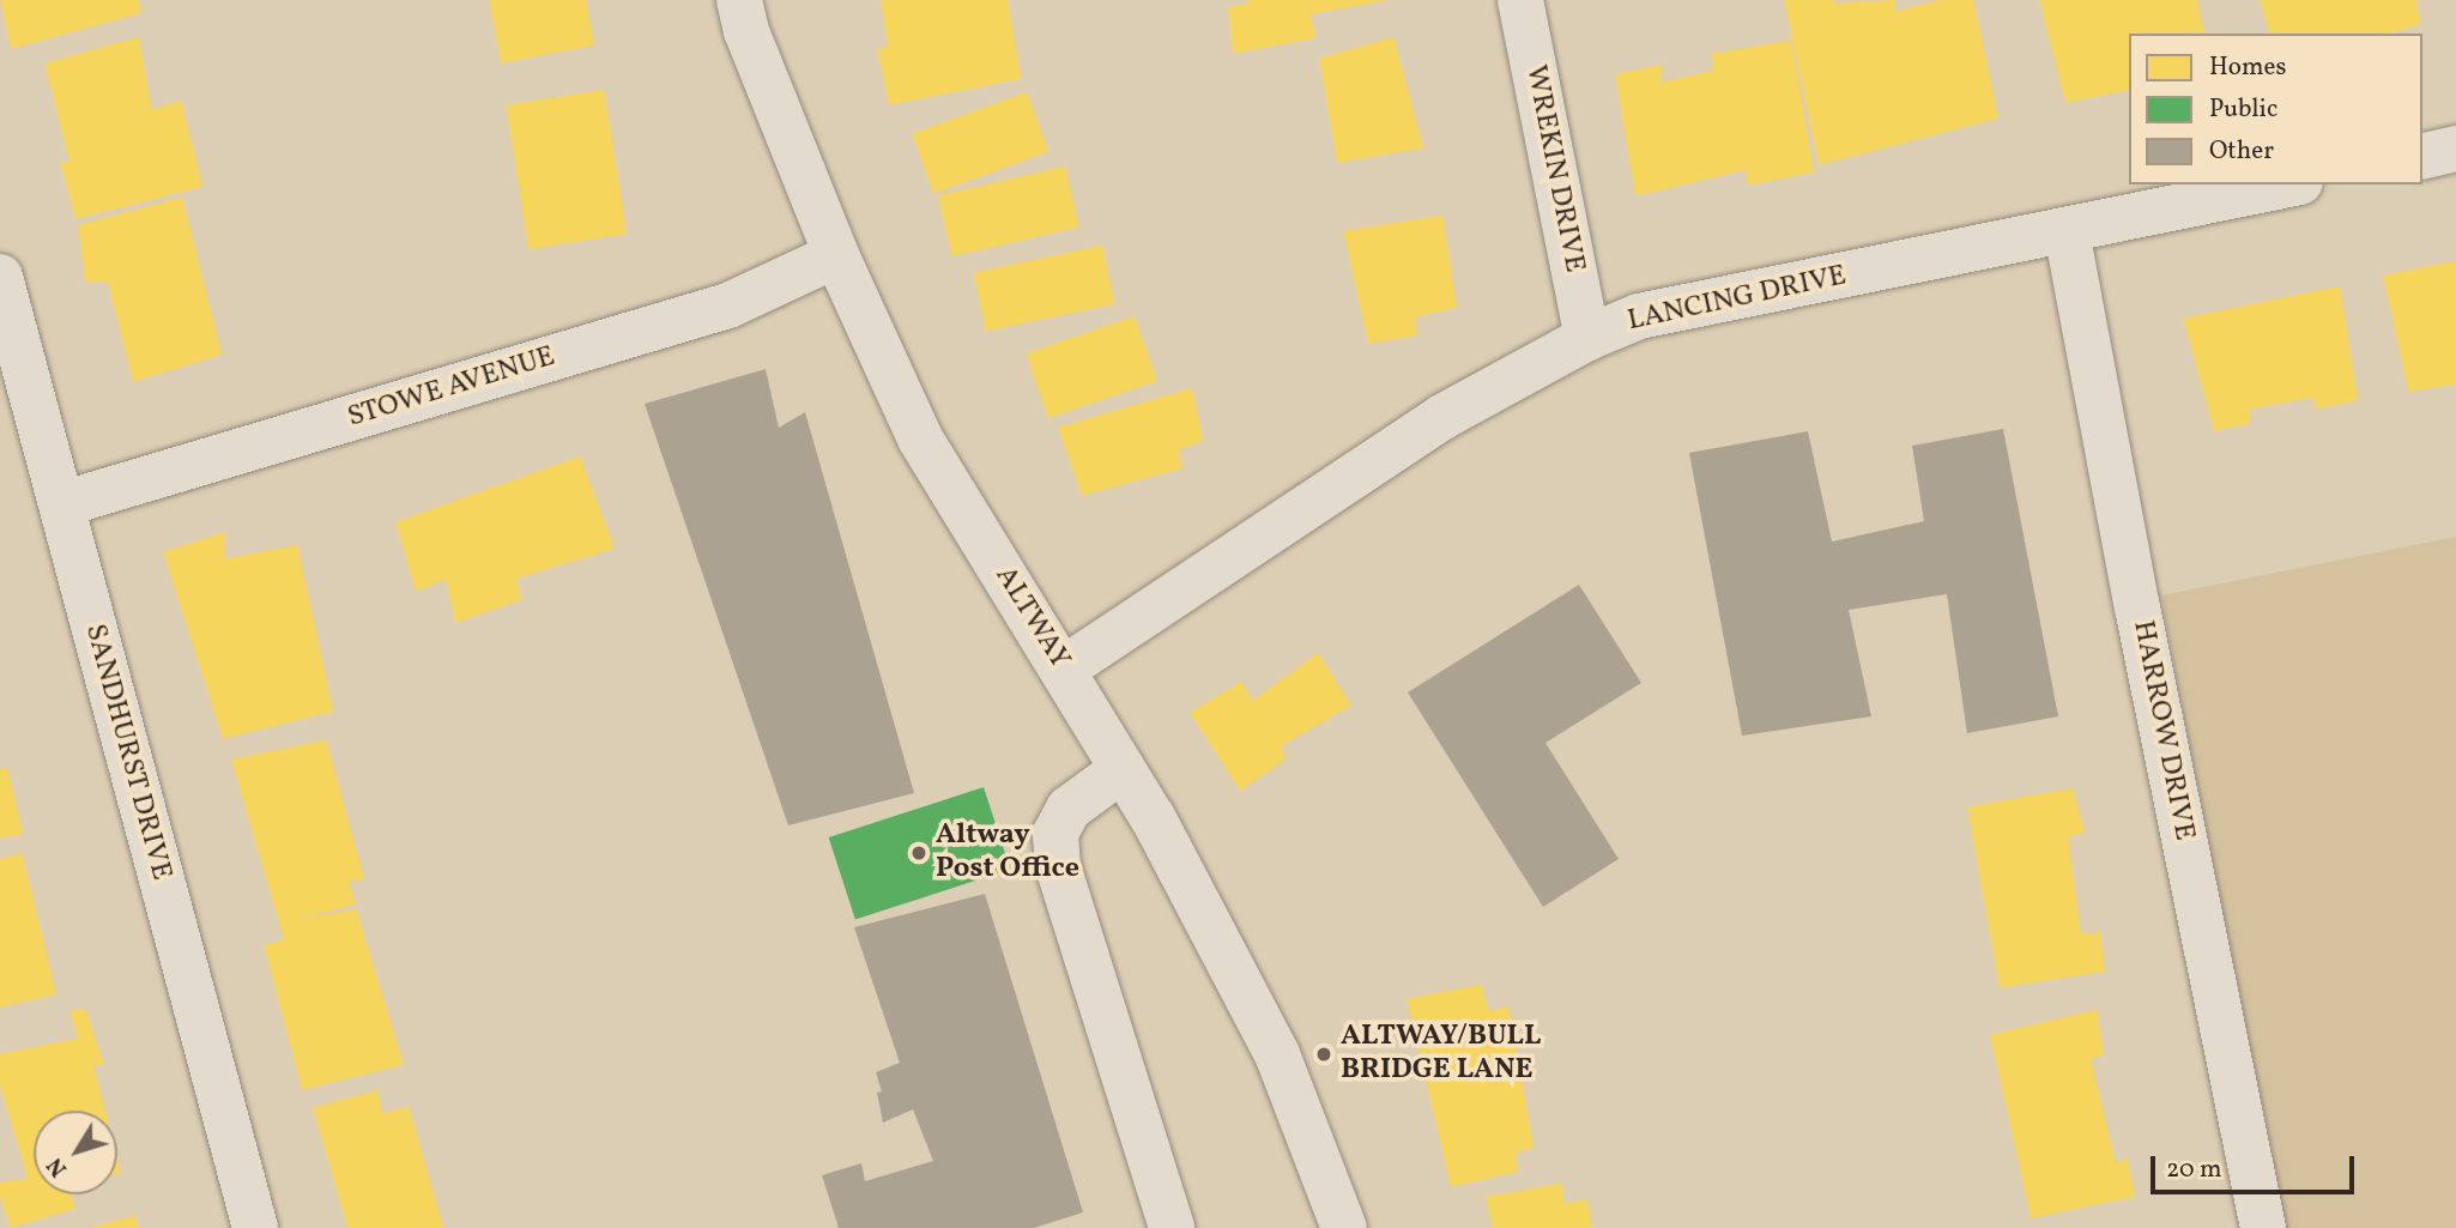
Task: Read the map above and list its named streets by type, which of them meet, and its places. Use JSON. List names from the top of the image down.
{
  "streets": {
    "street": [
      "WREKIN DRIVE",
      "LANCING DRIVE",
      "STOWE AVENUE",
      "ALTWAY",
      "HARROW DRIVE",
      "SANDHURST DRIVE"
    ]
  },
  "crossings": [
    ["WREKIN DRIVE", "LANCING DRIVE"],
    ["LANCING DRIVE", "ALTWAY"],
    ["LANCING DRIVE", "HARROW DRIVE"],
    ["STOWE AVENUE", "ALTWAY"],
    ["STOWE AVENUE", "SANDHURST DRIVE"]
  ],
  "places": ["Altway Post Office", "ALTWAY/BULL BRIDGE LANE"],
  "legend": ["Homes", "Public", "Other"],
  "scale_bar": "20 m",
  "north": "bottom left"
}
